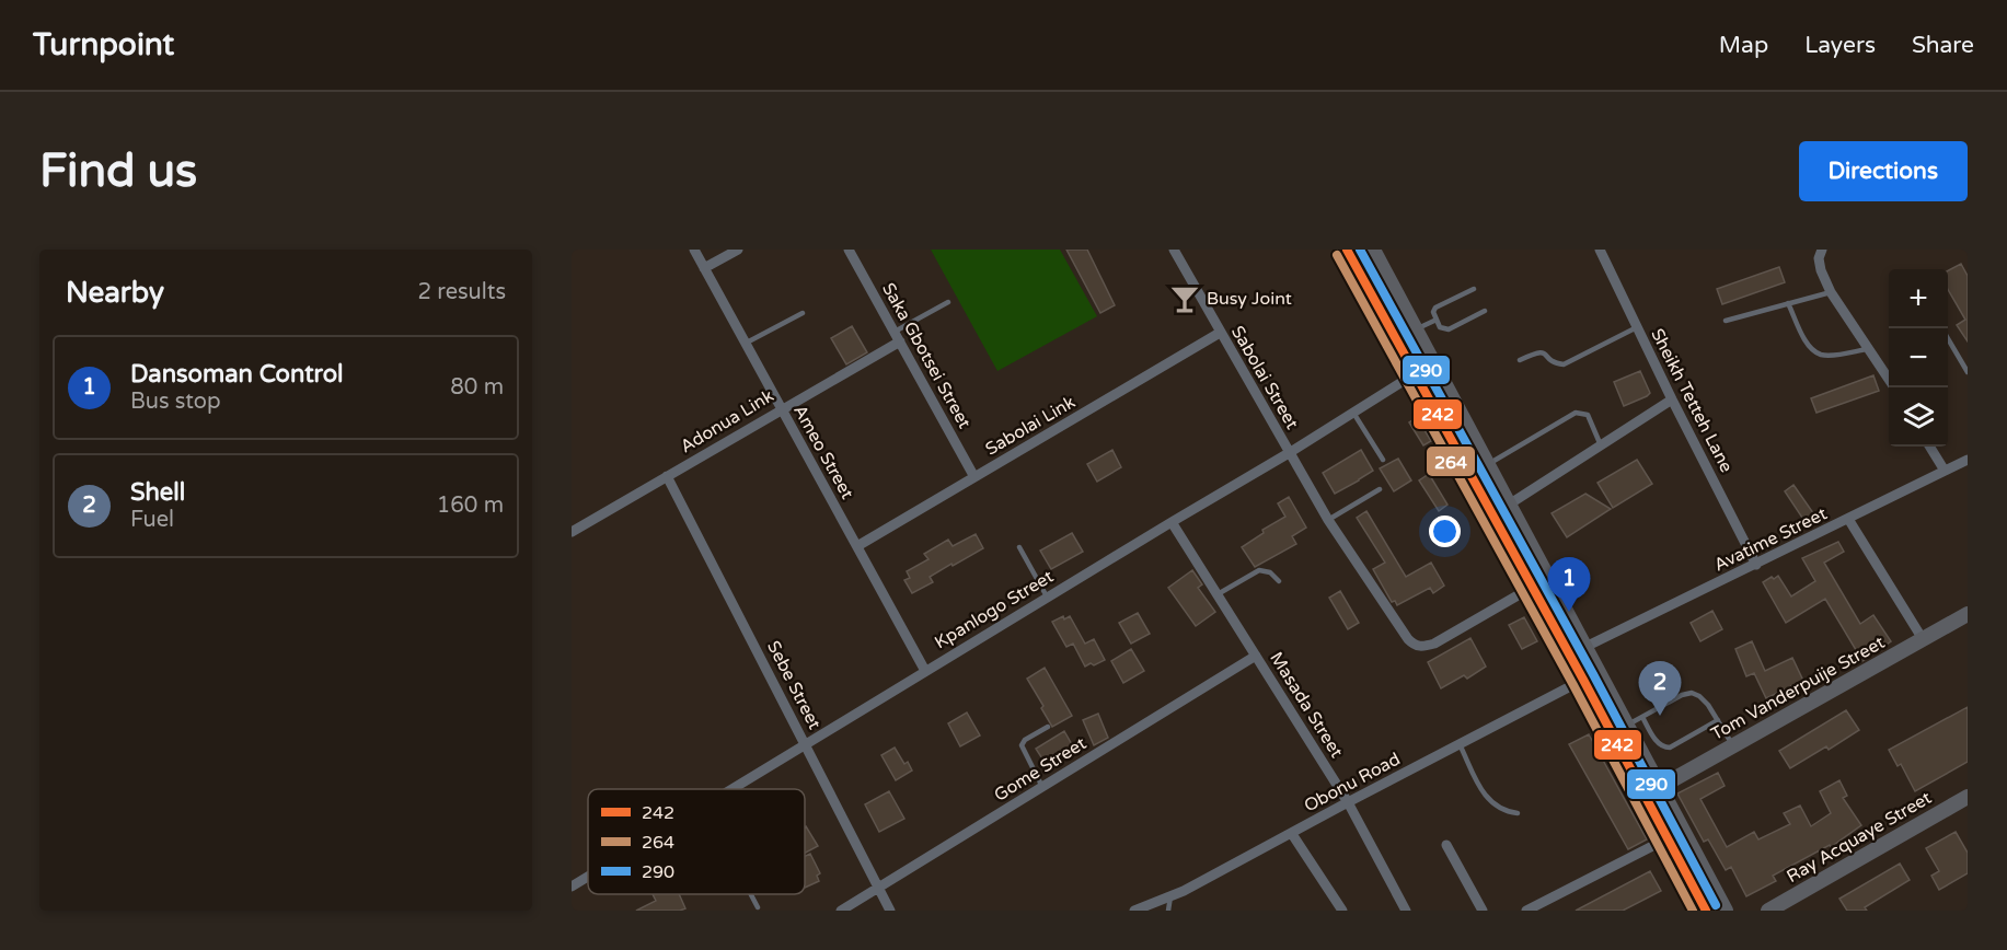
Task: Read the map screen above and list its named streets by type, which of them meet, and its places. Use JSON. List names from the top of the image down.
{
  "streets": {
    "main road": ["Tom Vanderpuije Street", "Ray Acquaye Street"],
    "street": [
      "Saka Gbotsei Street",
      "Sabolai Street",
      "Sheikh Tetteh Lane",
      "Adonua Link",
      "Sabolai Link",
      "Ameo Street",
      "Avatime Street",
      "Kpanlogo Street",
      "Sebe Street",
      "Masada Street",
      "Gome Street",
      "Obonu Road"
    ]
  },
  "crossings": [
    ["Saka Gbotsei Street", "Adonua Link"],
    ["Saka Gbotsei Street", "Sabolai Link"],
    ["Sabolai Street", "Sabolai Link"],
    ["Sabolai Street", "Kpanlogo Street"],
    ["Sheikh Tetteh Lane", "Avatime Street"],
    ["Adonua Link", "Ameo Street"],
    ["Adonua Link", "Sebe Street"],
    ["Sabolai Link", "Ameo Street"],
    ["Ameo Street", "Kpanlogo Street"],
    ["Kpanlogo Street", "Sebe Street"],
    ["Kpanlogo Street", "Masada Street"],
    ["Sebe Street", "Gome Street"],
    ["Masada Street", "Gome Street"],
    ["Masada Street", "Obonu Road"]
  ],
  "places": {
    "bar": ["Busy Joint"]
  },
  "lines": ["transit line 242", "transit line 290", "transit line 264"],
  "legend": ["242", "264", "290"],
  "page": {
    "header": "Turnpoint",
    "nav": ["Map", "Layers", "Share"],
    "buttons": "Directions",
    "title": "Find us",
    "heading": ["Nearby", "2 results"],
    "map_buttons": ["+", "−"],
    "list": [
      {
        "mark": "1",
        "name": "Dansoman Control",
        "note": "Bus stop",
        "value": "80 m"
      },
      {
        "mark": "2",
        "name": "Shell",
        "note": "Fuel",
        "value": "160 m"
      }
    ],
    "pins": ["1", "2"]
  }
}
